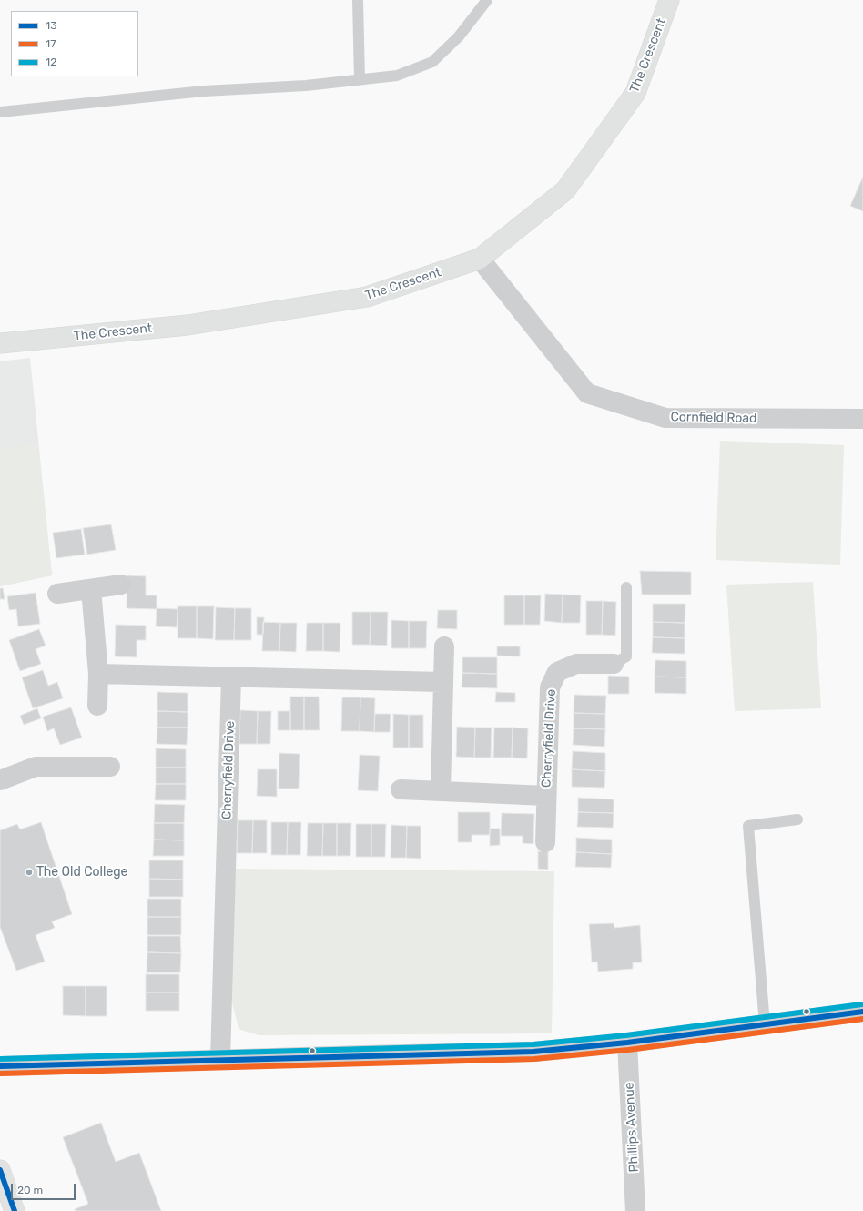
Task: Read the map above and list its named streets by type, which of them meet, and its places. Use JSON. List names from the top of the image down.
{
  "streets": {
    "street": [
      "The Crescent",
      "Cornfield Road",
      "Cherryfield Drive",
      "Phillips Avenue"
    ]
  },
  "crossings": [
    ["The Crescent", "Cornfield Road"]
  ],
  "places": ["The Old College"],
  "lines": ["transit line 12", "transit line 13", "transit line 17"],
  "legend": ["13", "17", "12"],
  "scale_bar": "20 m"
}
